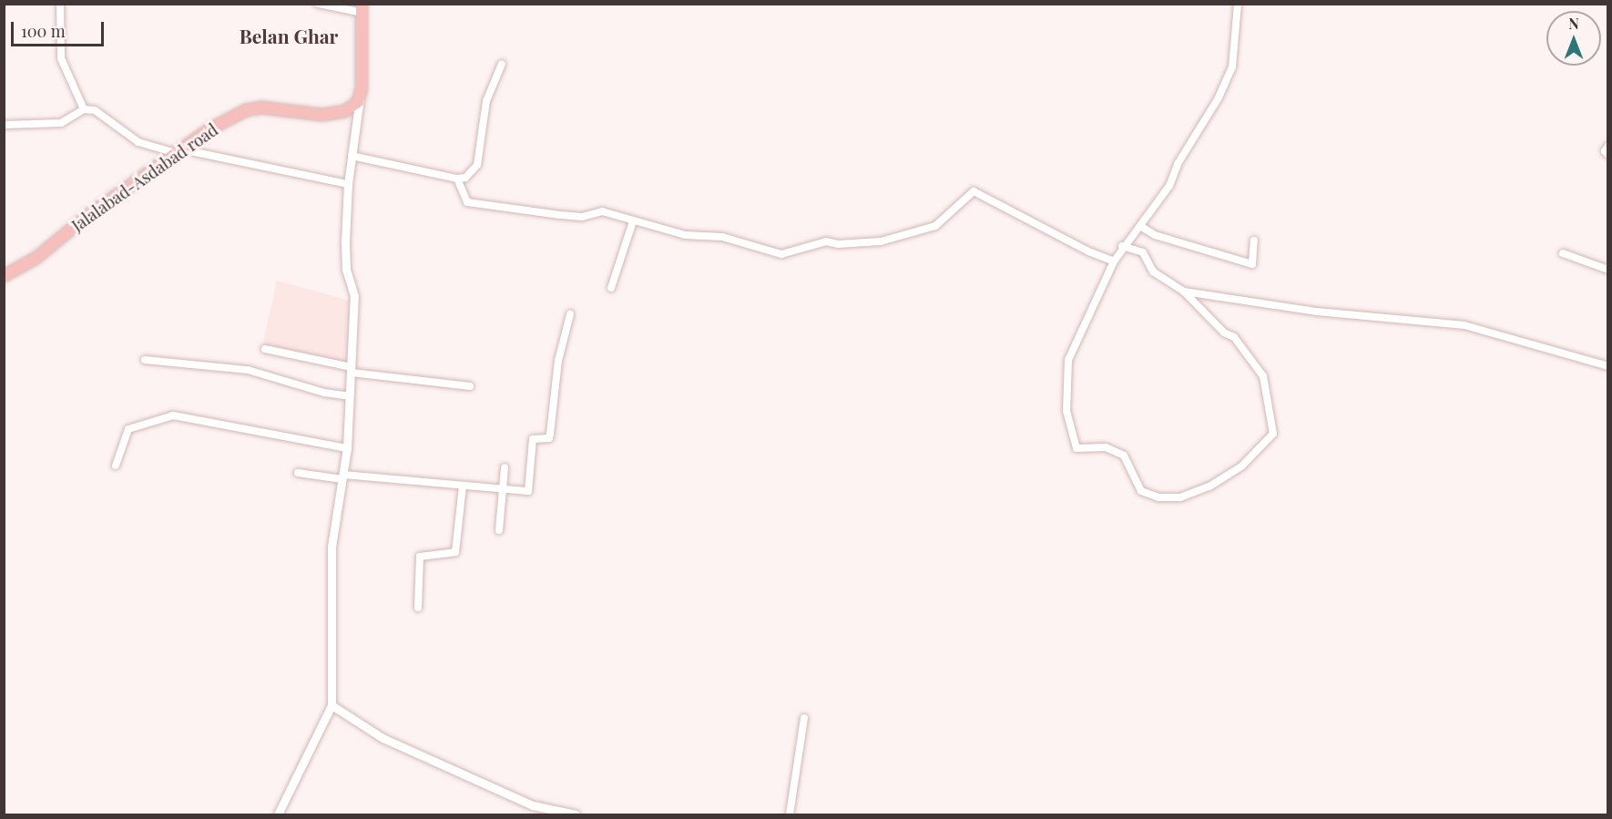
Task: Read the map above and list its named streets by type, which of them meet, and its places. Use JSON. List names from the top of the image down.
{
  "streets": {
    "main road": ["Jalalabad-Asdabad road"]
  },
  "districts": ["Belan Ghar"],
  "scale_bar": "100 m",
  "north": "top"
}
